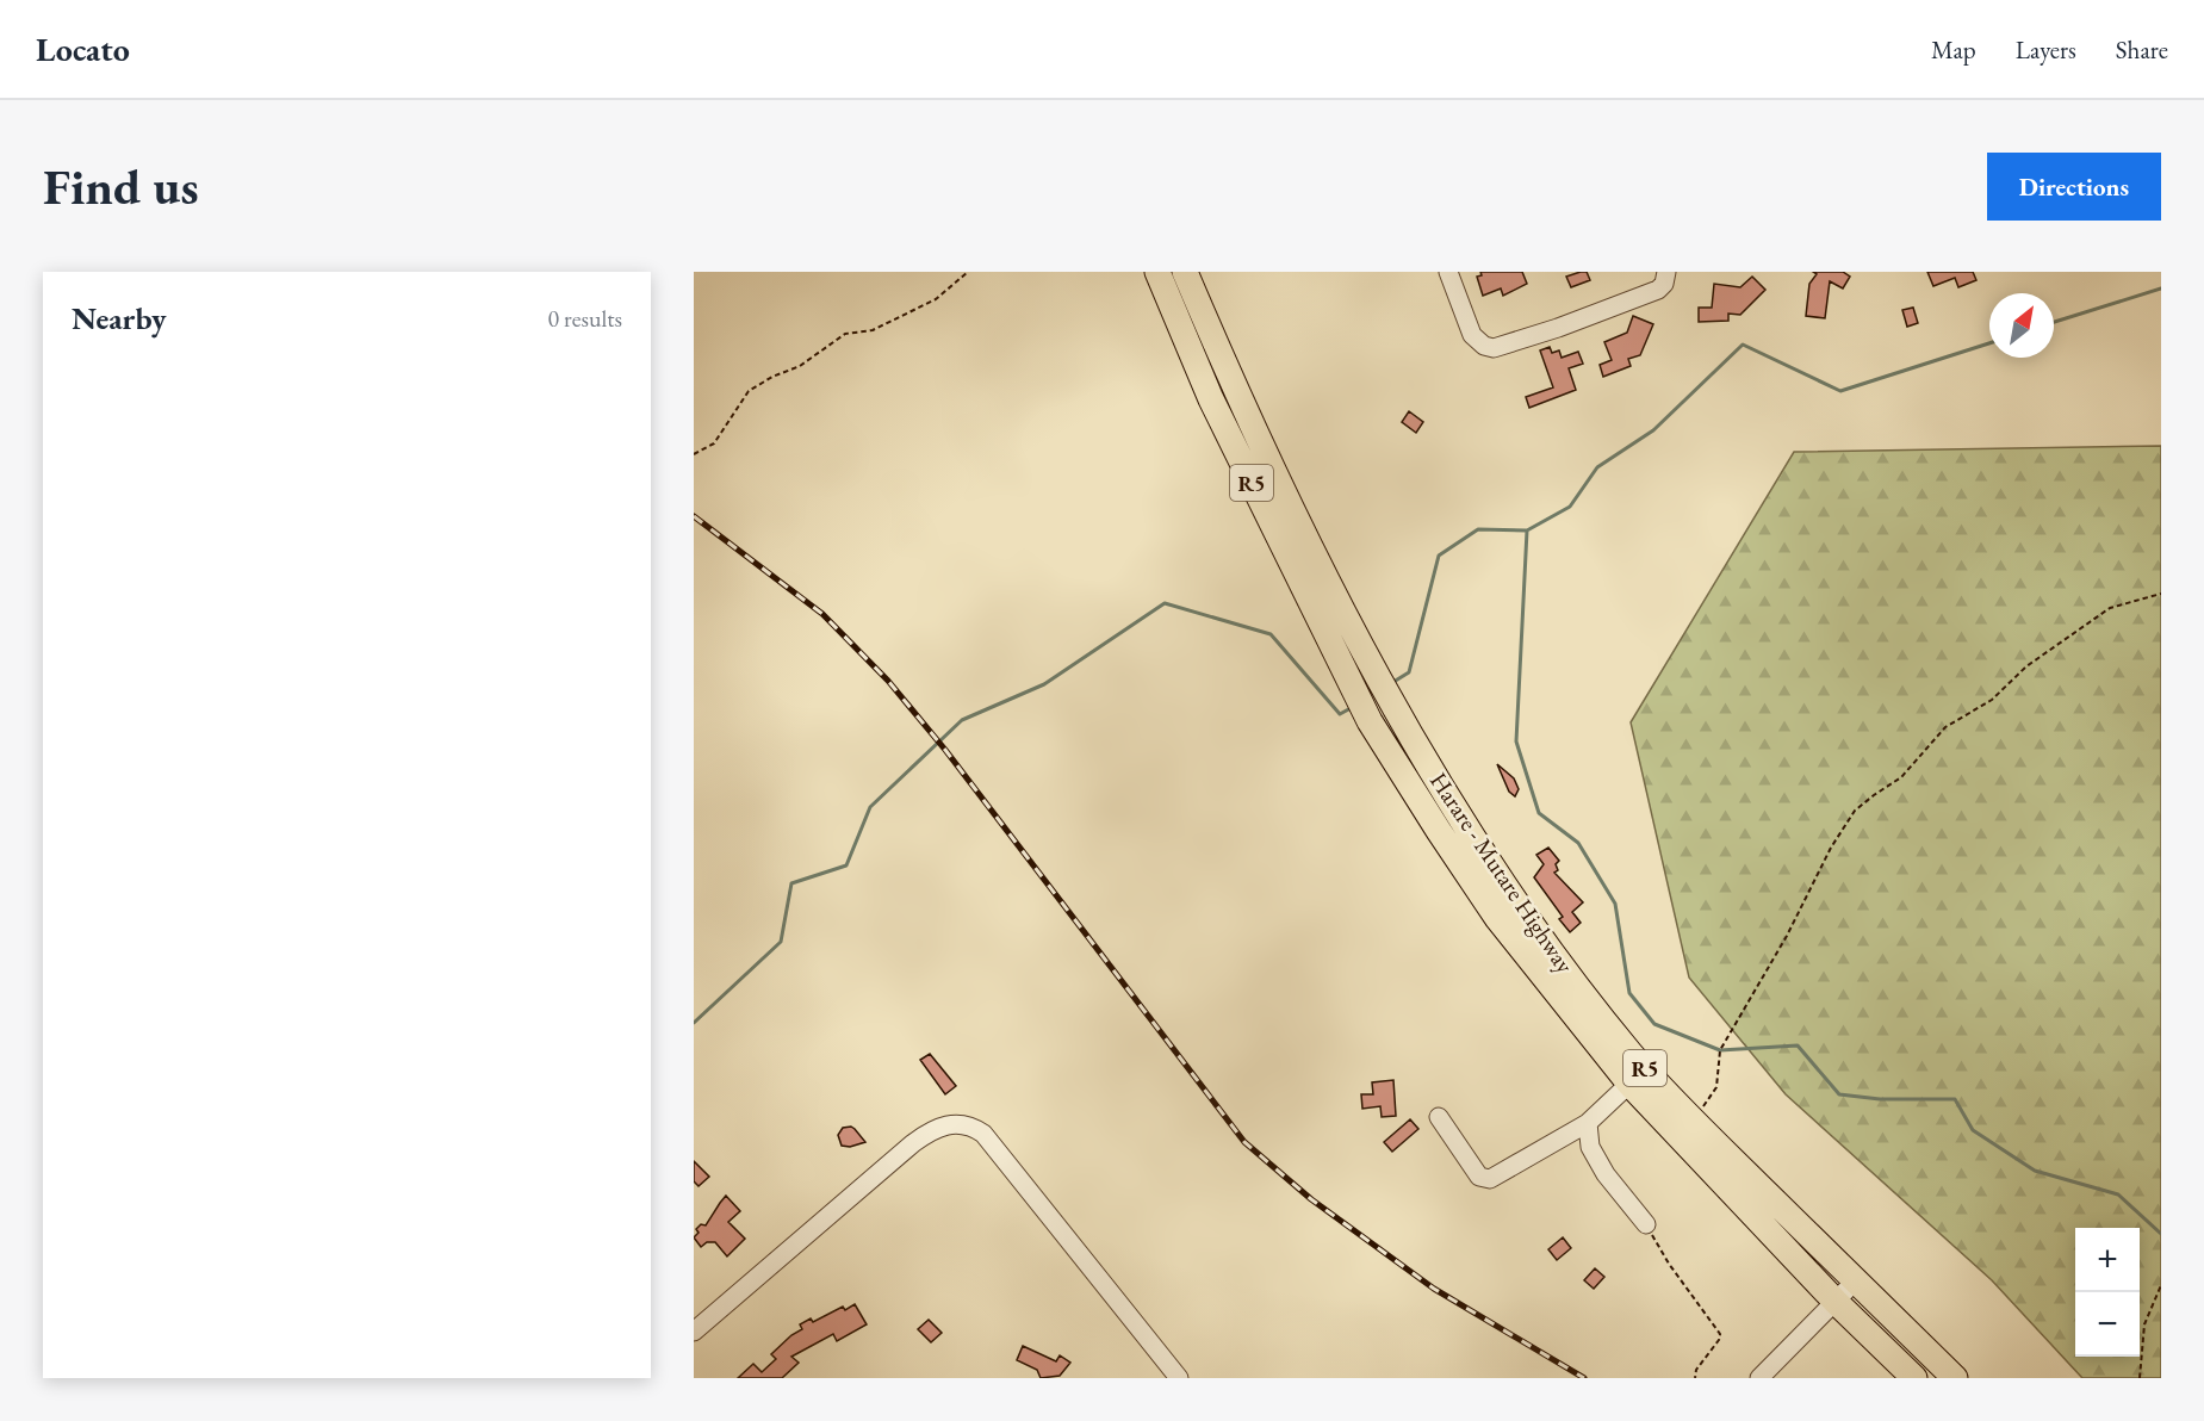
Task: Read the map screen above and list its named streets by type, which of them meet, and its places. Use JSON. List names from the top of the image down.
{
  "streets": {
    "highway": ["R5", "Harare - Mutare Highway"]
  },
  "north": "top right",
  "page": {
    "header": "Locato",
    "nav": ["Map", "Layers", "Share"],
    "buttons": "Directions",
    "title": "Find us",
    "heading": ["Nearby", "0 results"],
    "map_buttons": ["+", "−"]
  }
}
